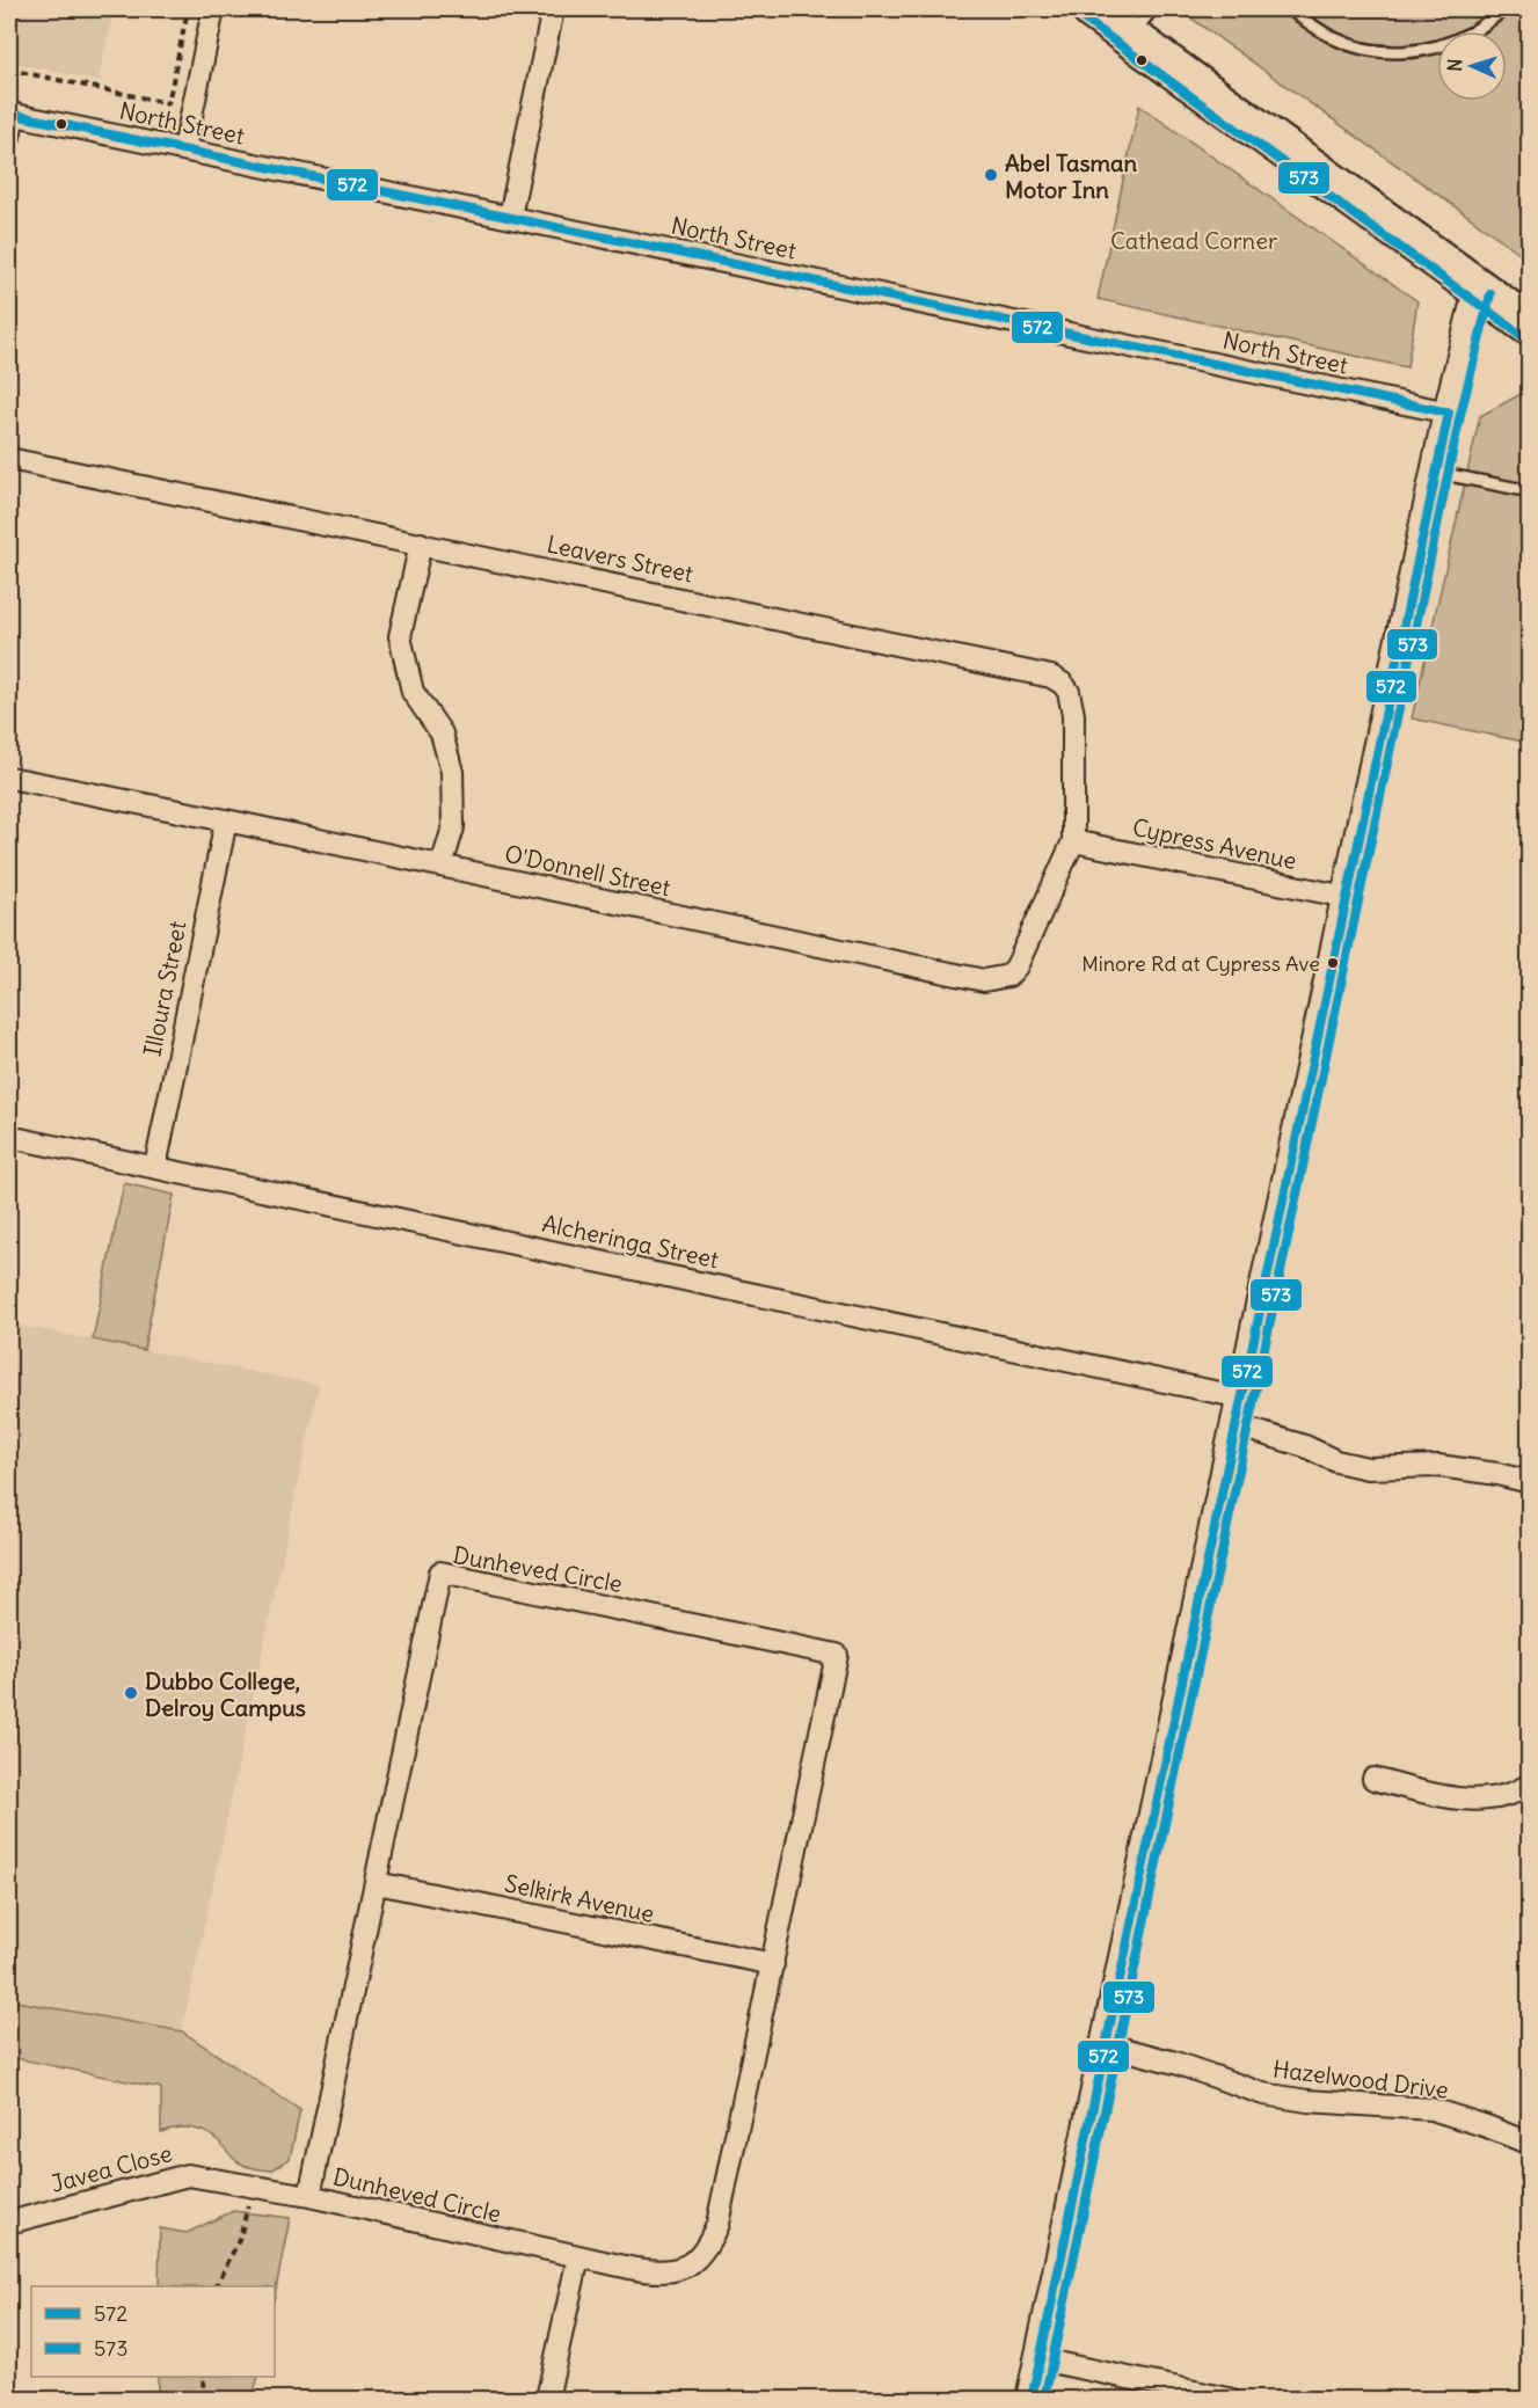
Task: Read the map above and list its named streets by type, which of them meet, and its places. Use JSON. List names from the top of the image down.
{
  "streets": {
    "street": [
      "North Street",
      "Leavers Street",
      "Cypress Avenue",
      "O'Donnell Street",
      "Illoura Street",
      "Alcheringa Street",
      "Dunheved Circle",
      "Selkirk Avenue",
      "Hazelwood Drive",
      "Javea Close"
    ]
  },
  "crossings": [
    ["Leavers Street", "Cypress Avenue"],
    ["Leavers Street", "O'Donnell Street"],
    ["Cypress Avenue", "O'Donnell Street"],
    ["O'Donnell Street", "Illoura Street"],
    ["Illoura Street", "Alcheringa Street"],
    ["Dunheved Circle", "Selkirk Avenue"],
    ["Dunheved Circle", "Javea Close"]
  ],
  "parks": ["Cathead Corner"],
  "places": ["Abel Tasman Motor Inn", "Minore Rd at Cypress Ave", "Dubbo College, Delroy Campus"],
  "lines": ["transit line 573", "transit line 572"],
  "legend": ["572", "573"],
  "north": "left"
}
